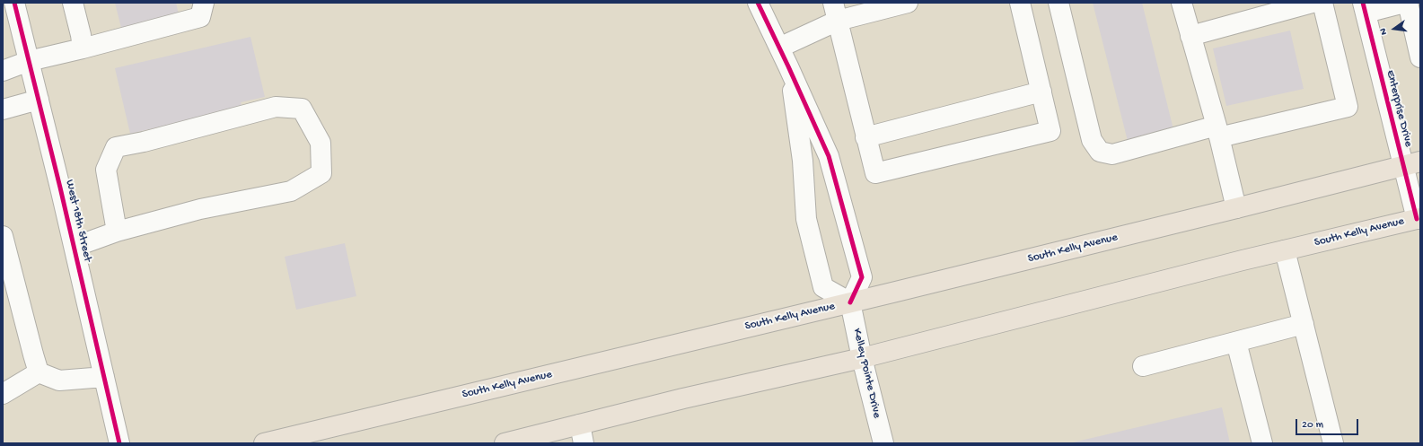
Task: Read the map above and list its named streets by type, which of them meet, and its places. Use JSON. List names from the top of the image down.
{
  "streets": {
    "main road": ["South Kelly Avenue"],
    "street": ["Enterprise Drive", "West 18th Street", "Kelley Pointe Drive"]
  },
  "crossings": [
    ["Enterprise Drive", "South Kelly Avenue"],
    ["South Kelly Avenue", "Kelley Pointe Drive"]
  ],
  "scale_bar": "20 m",
  "north": "left"
}
